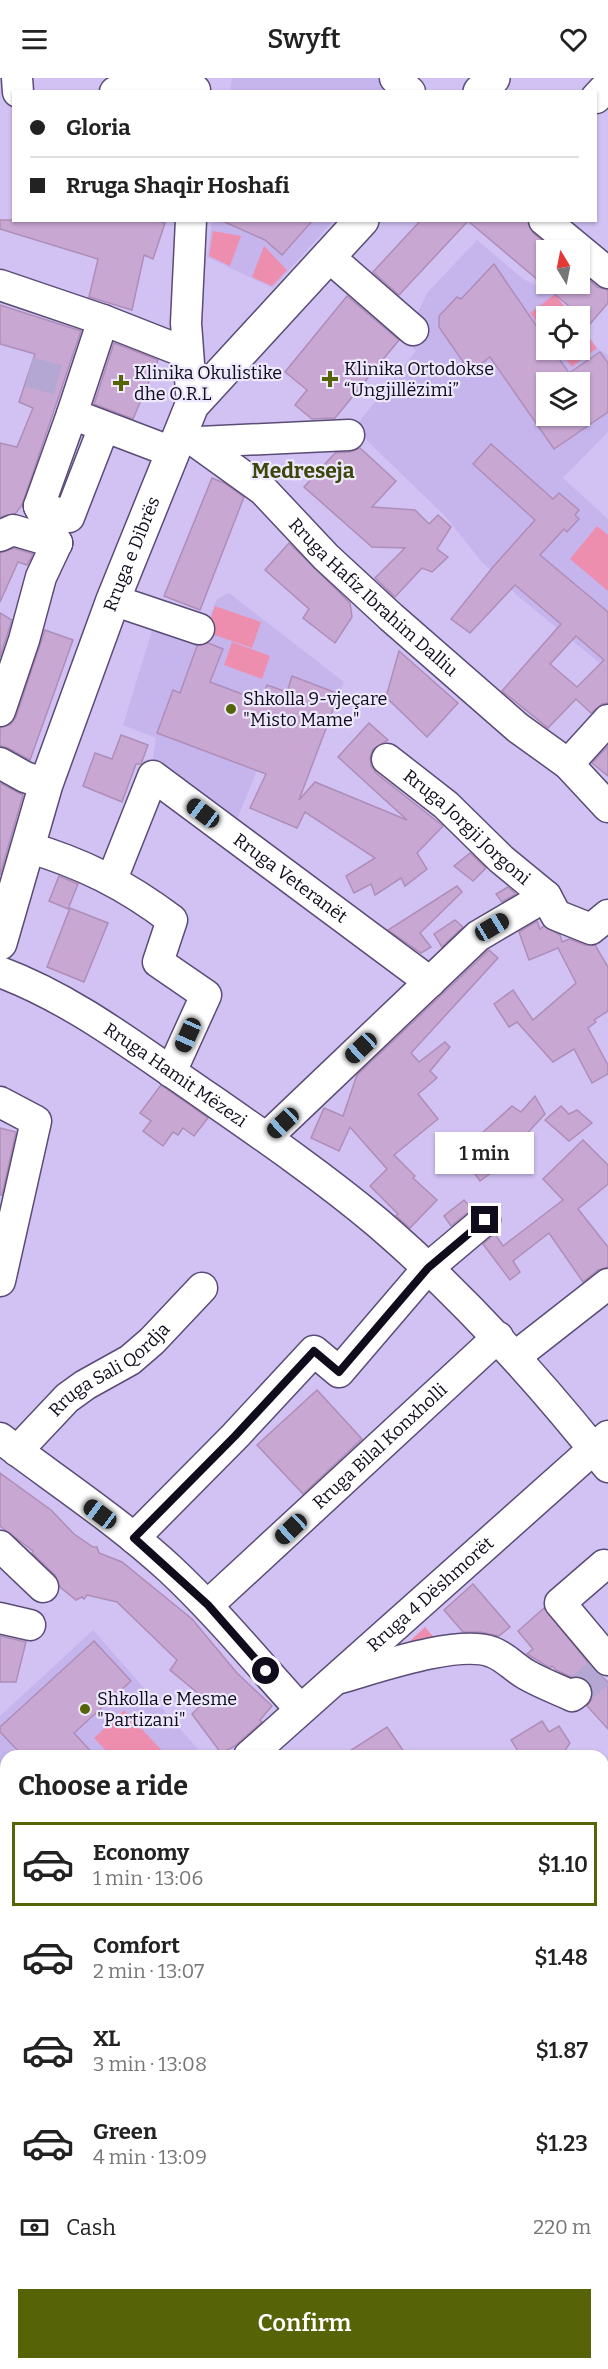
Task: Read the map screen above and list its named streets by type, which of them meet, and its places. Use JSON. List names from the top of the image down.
{
  "streets": {
    "main road": ["Rruga e Dibrës"],
    "street": [
      "Rruga Hafiz Ibrahim Dalliu",
      "Rruga Jorgji Jorgoni",
      "Rruga Veteranët",
      "Rruga Hamit Mëzezi",
      "Rruga Sali Qordja",
      "Rruga Bilal Konxholli",
      "Rruga 4 Dëshmorët"
    ]
  },
  "crossings": [
    ["Rruga e Dibrës", "Rruga Hafiz Ibrahim Dalliu"],
    ["Rruga Jorgji Jorgoni", "Rruga Veteranët"],
    ["Rruga Jorgji Jorgoni", "Rruga Hamit Mëzezi"],
    ["Rruga Hamit Mëzezi", "Rruga Bilal Konxholli"],
    ["Rruga Hamit Mëzezi", "Rruga 4 Dëshmorët"]
  ],
  "districts": ["Medreseja"],
  "places": {
    "health": ["Klinika Ortodokse “Ungjillëzimi”", "Klinika Okulistike dhe O.R.L"],
    "other": ["Shkolla 9-vjeçare \"Misto Mame\"", "Shkolla e Mesme \"Partizani\""]
  },
  "north": "top",
  "page": {
    "header": "Swyft",
    "banner": ["Gloria", "Rruga Shaqir Hoshafi"],
    "bubble": "1 min",
    "heading": "Choose a ride",
    "list": [
      {
        "name": "Economy",
        "note": "1 min · 13:06",
        "value": "$1.10"
      },
      {
        "name": "Comfort",
        "note": "2 min · 13:07",
        "value": "$1.48"
      },
      {
        "name": "XL",
        "note": "3 min · 13:08",
        "value": "$1.87"
      },
      {
        "name": "Green",
        "note": "4 min · 13:09",
        "value": "$1.23"
      }
    ],
    "pay": ["Cash", "220 m"],
    "buttons": "Confirm"
  }
}
